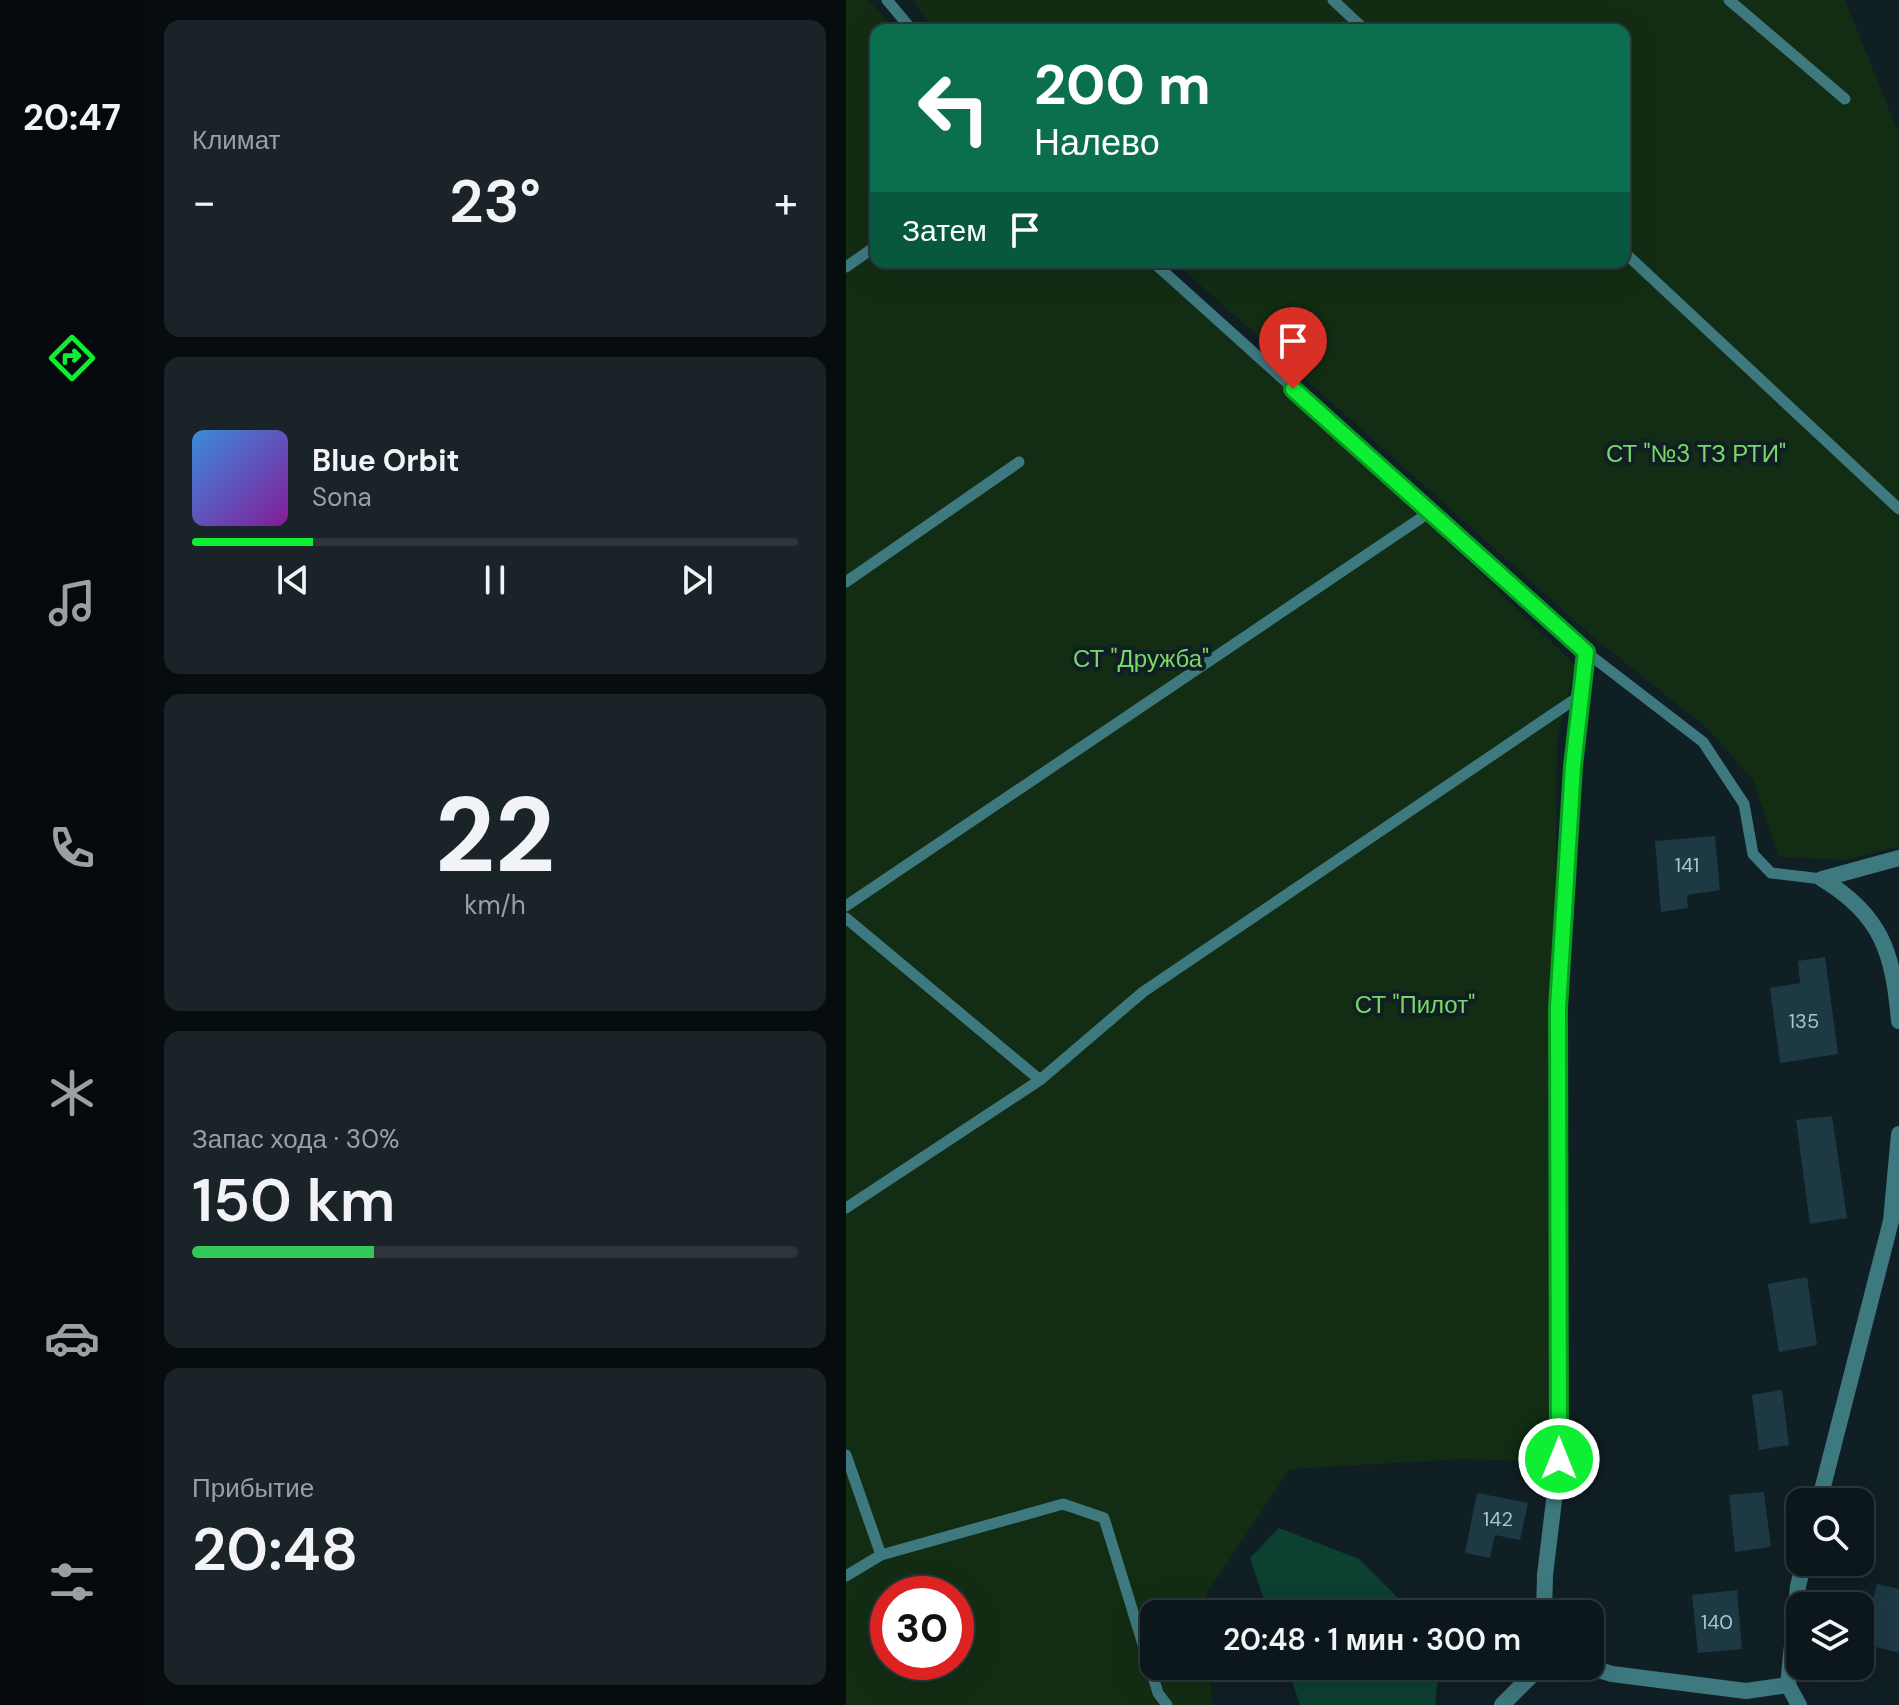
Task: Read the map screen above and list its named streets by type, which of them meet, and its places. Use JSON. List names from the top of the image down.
{
  "parks": ["СТ \"№3 ТЗ РТИ\"", "СТ \"Дружба\"", "СТ \"Пилот\""],
  "house_numbers": [
    "141",
    "135",
    "142",
    "140"
  ],
  "page": {
    "tabs": "20:47",
    "tile": [
      "Климат",
      ["22", "km/h"],
      ["Запас хода · 30%", "150 km"],
      ["Прибытие", "20:48"]
    ],
    "turn": ["200 m", "Налево"],
    "heat": ["−", "23°", "+"],
    "then": "Затем",
    "song": ["Blue Orbit", "Sona"],
    "limit": "30",
    "trip": "20:48 · 1 мин · 300 m"
  }
}
